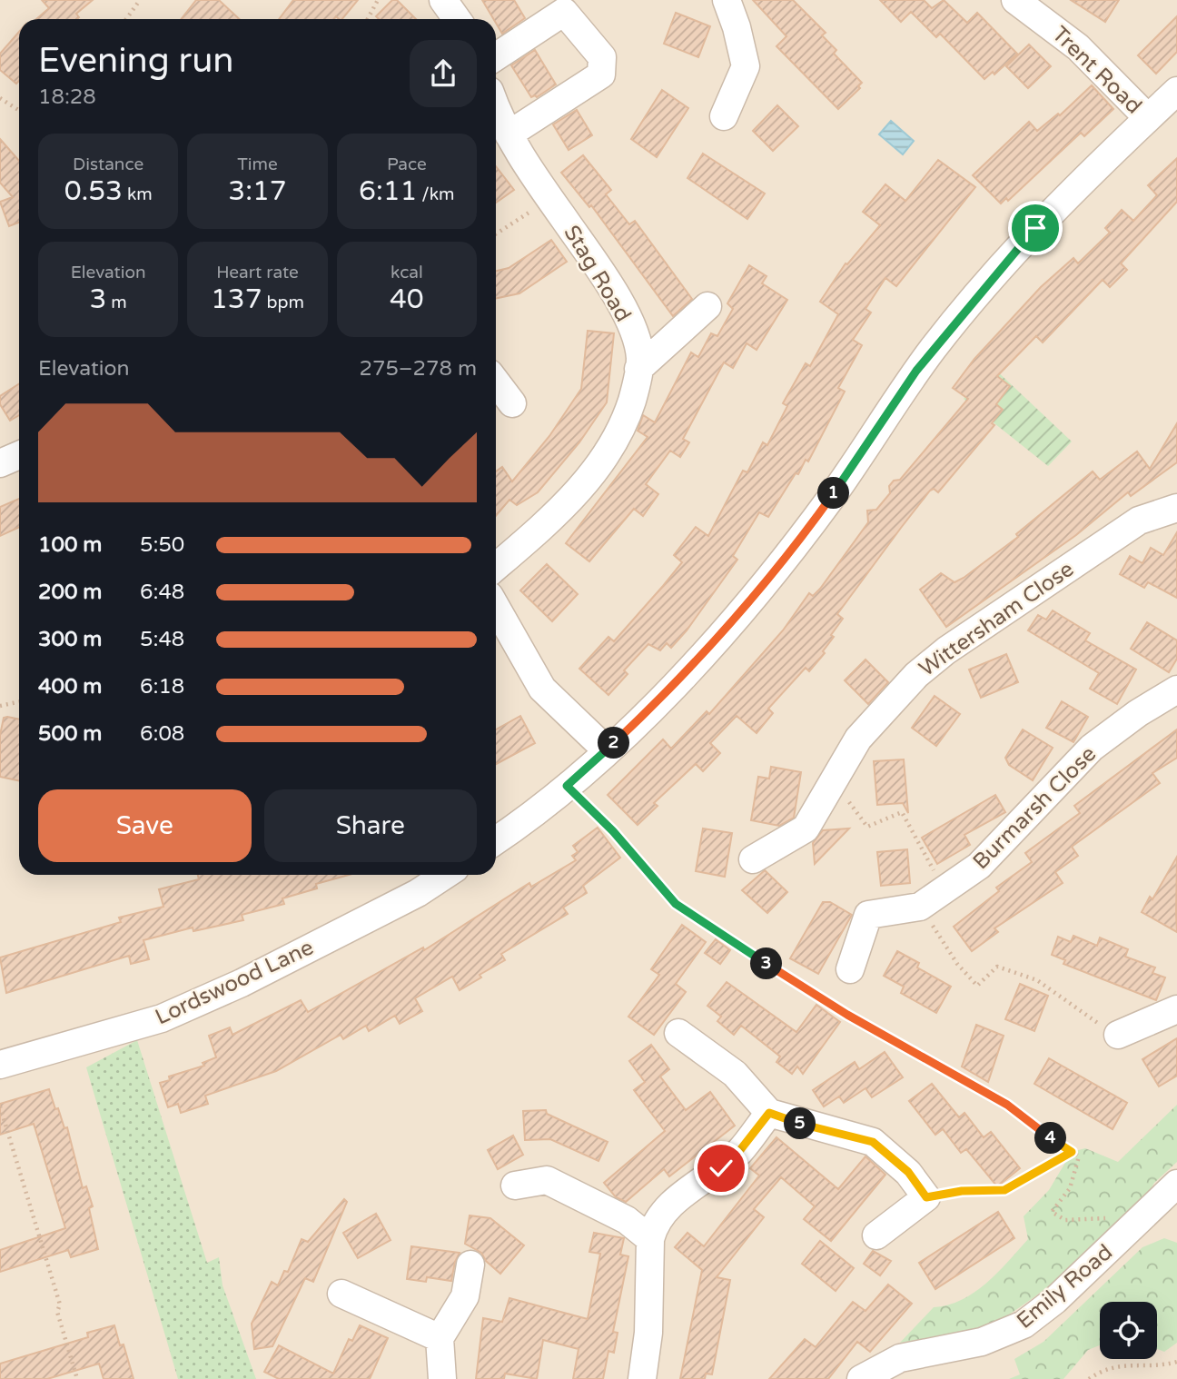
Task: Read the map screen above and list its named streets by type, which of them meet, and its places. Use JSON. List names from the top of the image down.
{
  "streets": {
    "street": [
      "Trent Road",
      "Stag Road",
      "Wittersham Close",
      "Burmarsh Close",
      "Lordswood Lane",
      "Emily Road"
    ]
  },
  "page": {
    "heading": ["Evening run", "18:28"],
    "stats": [
      ["Distance", "0.53 km"],
      ["Time", "3:17"],
      ["Pace", "6:11 /km"],
      ["Elevation", "3 m"],
      ["Heart rate", "137 bpm"],
      ["kcal", "40"]
    ],
    "chart": ["Elevation", "275–278 m"],
    "pins": [
      "1",
      "2",
      "3",
      "5",
      "4"
    ],
    "list": [
      {
        "name": "100 m",
        "note": "5:50"
      },
      {
        "name": "200 m",
        "note": "6:48"
      },
      {
        "name": "300 m",
        "note": "5:48"
      },
      {
        "name": "400 m",
        "note": "6:18"
      },
      {
        "name": "500 m",
        "note": "6:08"
      }
    ],
    "buttons": ["Save", "Share"]
  }
}
